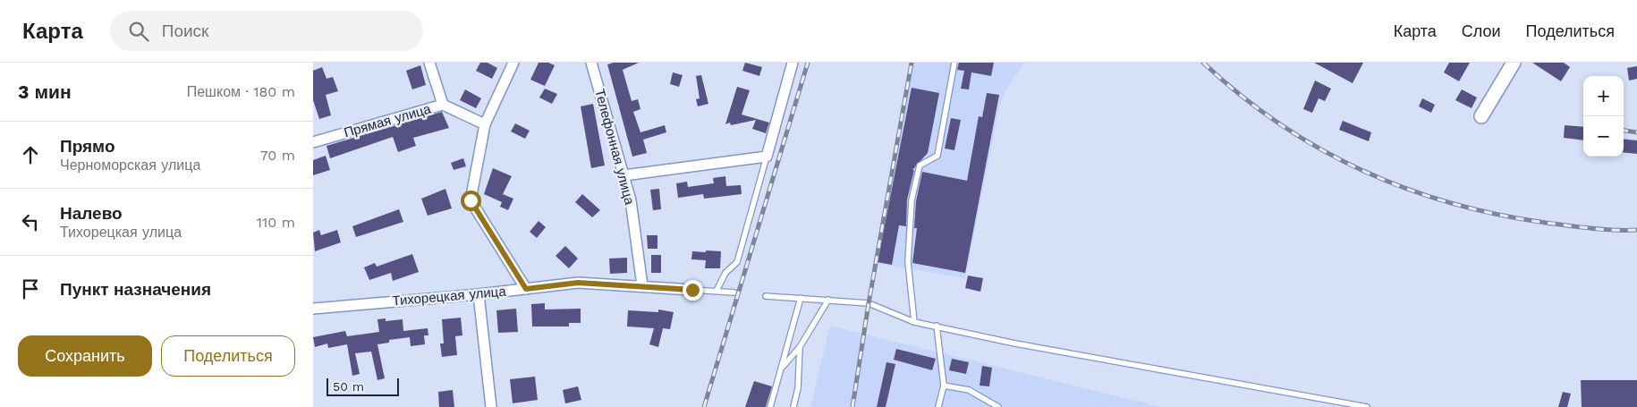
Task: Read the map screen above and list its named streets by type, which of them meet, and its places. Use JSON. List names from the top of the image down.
{
  "streets": {
    "street": ["Прямая улица", "Телефонная улица", "Тихорецкая улица"]
  },
  "crossings": [
    ["Телефонная улица", "Тихорецкая улица"]
  ],
  "scale_bar": "50 m",
  "page": {
    "header": "Карта",
    "search": "Поиск",
    "nav": ["Карта", "Слои", "Поделиться"],
    "heading": ["3 мин", "Пешком · 180 m"],
    "map_buttons": ["+", "−"],
    "list": [
      ["Прямо", "Черноморская улица", "70 m"],
      ["Налево", "Тихорецкая улица", "110 m"],
      "Пункт назначения"
    ],
    "buttons": ["Сохранить", "Поделиться"],
    "scale": "50 m"
  }
}
